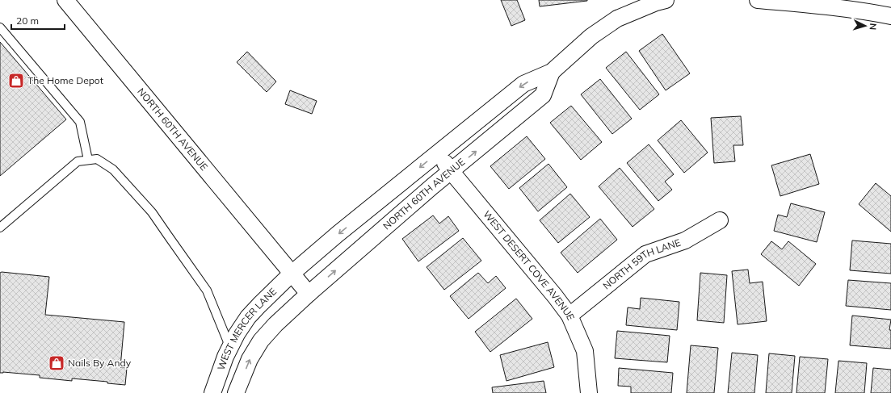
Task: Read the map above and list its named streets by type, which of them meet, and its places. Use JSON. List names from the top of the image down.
{
  "streets": {
    "street": [
      "NORTH 60TH AVENUE",
      "NORTH 59TH LANE",
      "WEST DESERT COVE AVENUE",
      "WEST MERCER LANE"
    ]
  },
  "crossings": [
    ["NORTH 60TH AVENUE", "WEST DESERT COVE AVENUE"],
    ["NORTH 60TH AVENUE", "WEST MERCER LANE"],
    ["NORTH 59TH LANE", "WEST DESERT COVE AVENUE"]
  ],
  "places": {
    "shop": ["The Home Depot", "Nails By Andy"]
  },
  "scale_bar": "20 m",
  "north": "right"
}
